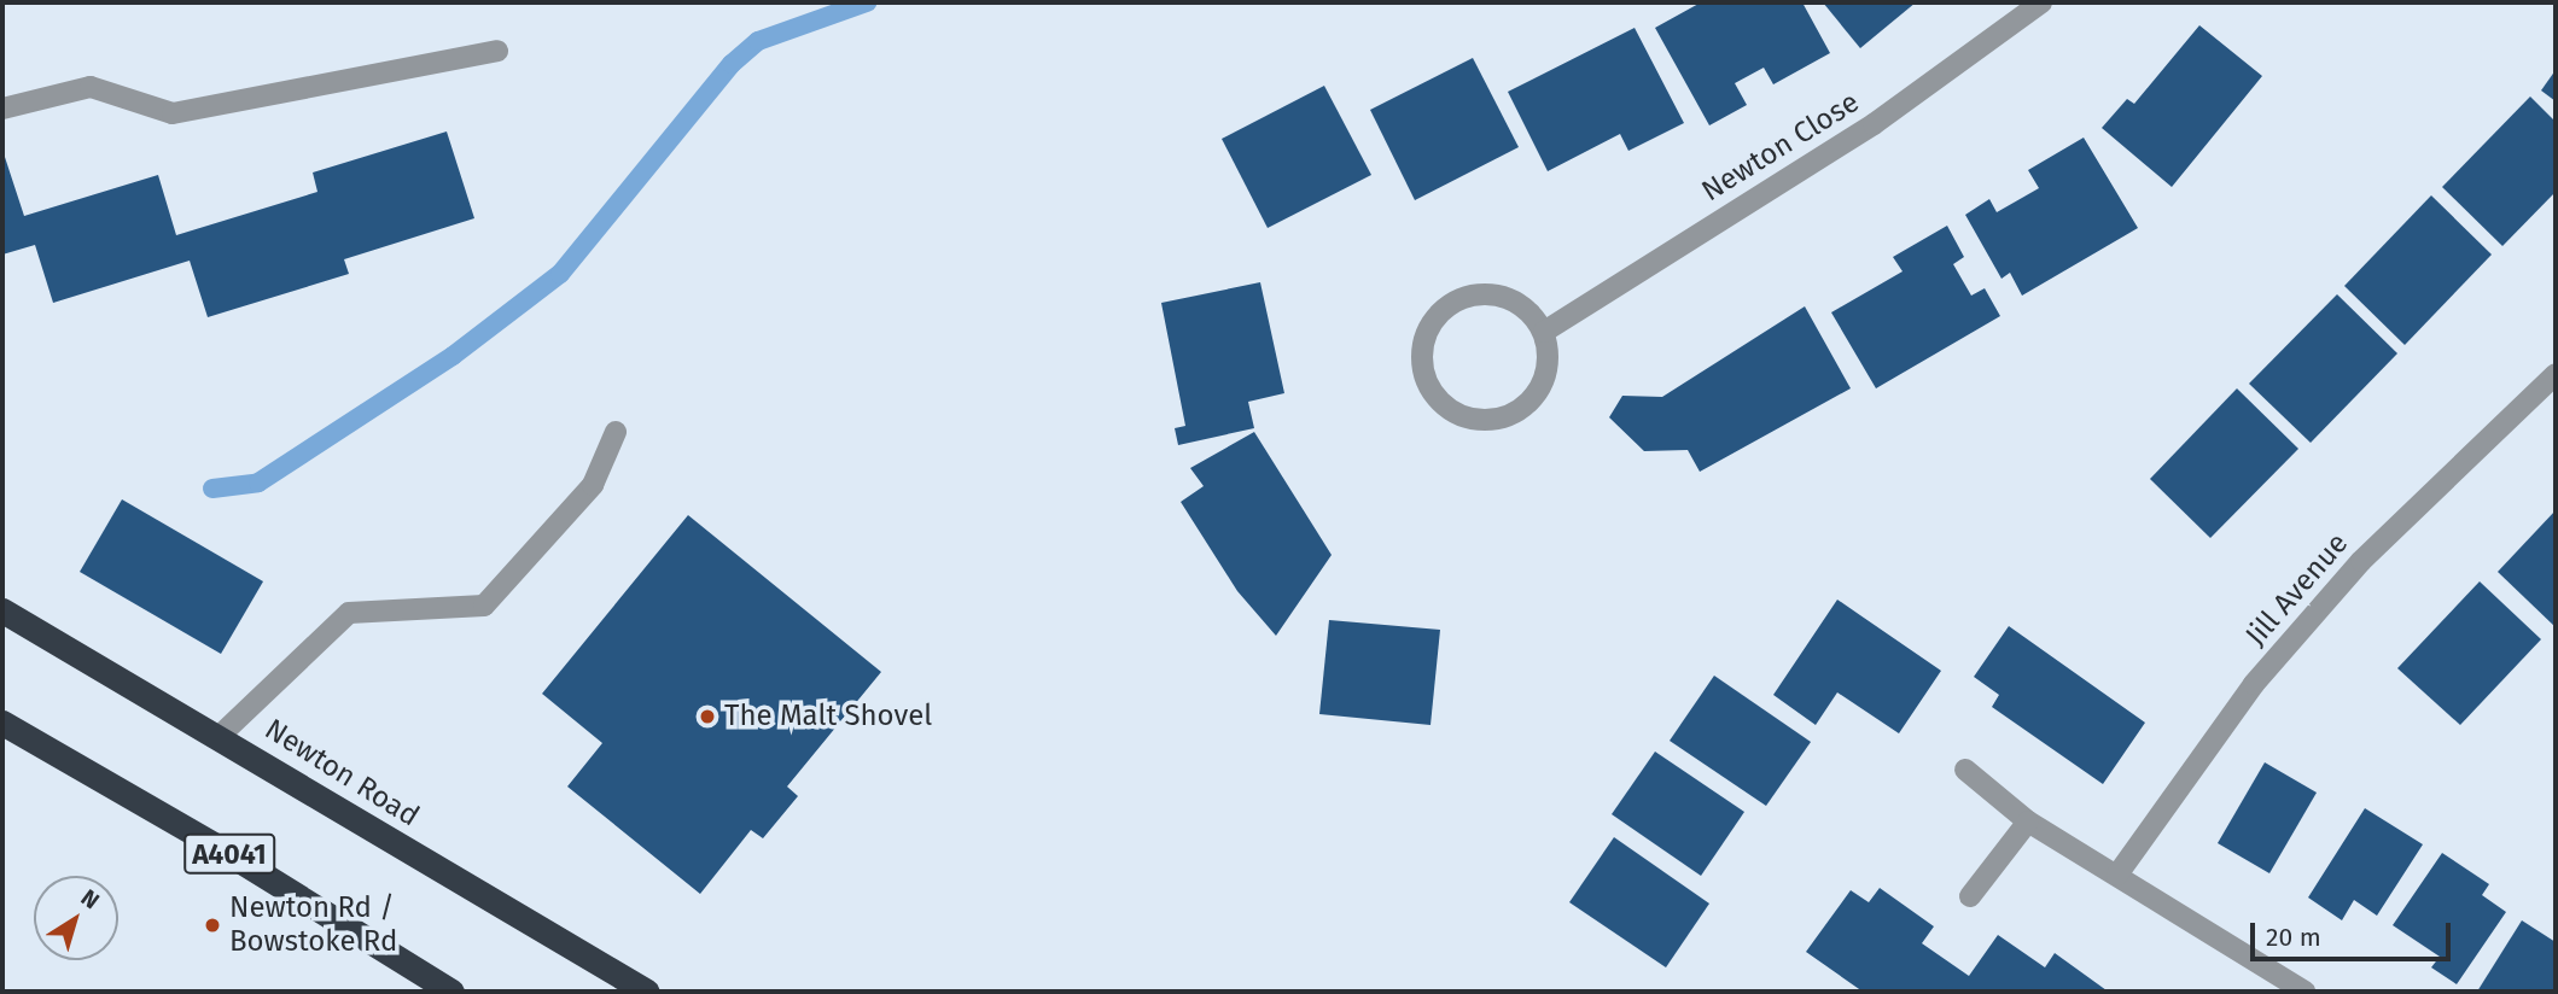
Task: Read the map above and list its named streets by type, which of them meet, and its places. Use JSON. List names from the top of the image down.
{
  "streets": {
    "highway": ["Newton Road", "A4041"],
    "street": ["Newton Close", "Jill Avenue"]
  },
  "places": ["The Malt Shovel", "Newton Rd / Bowstoke Rd"],
  "scale_bar": "20 m",
  "north": "top right"
}
